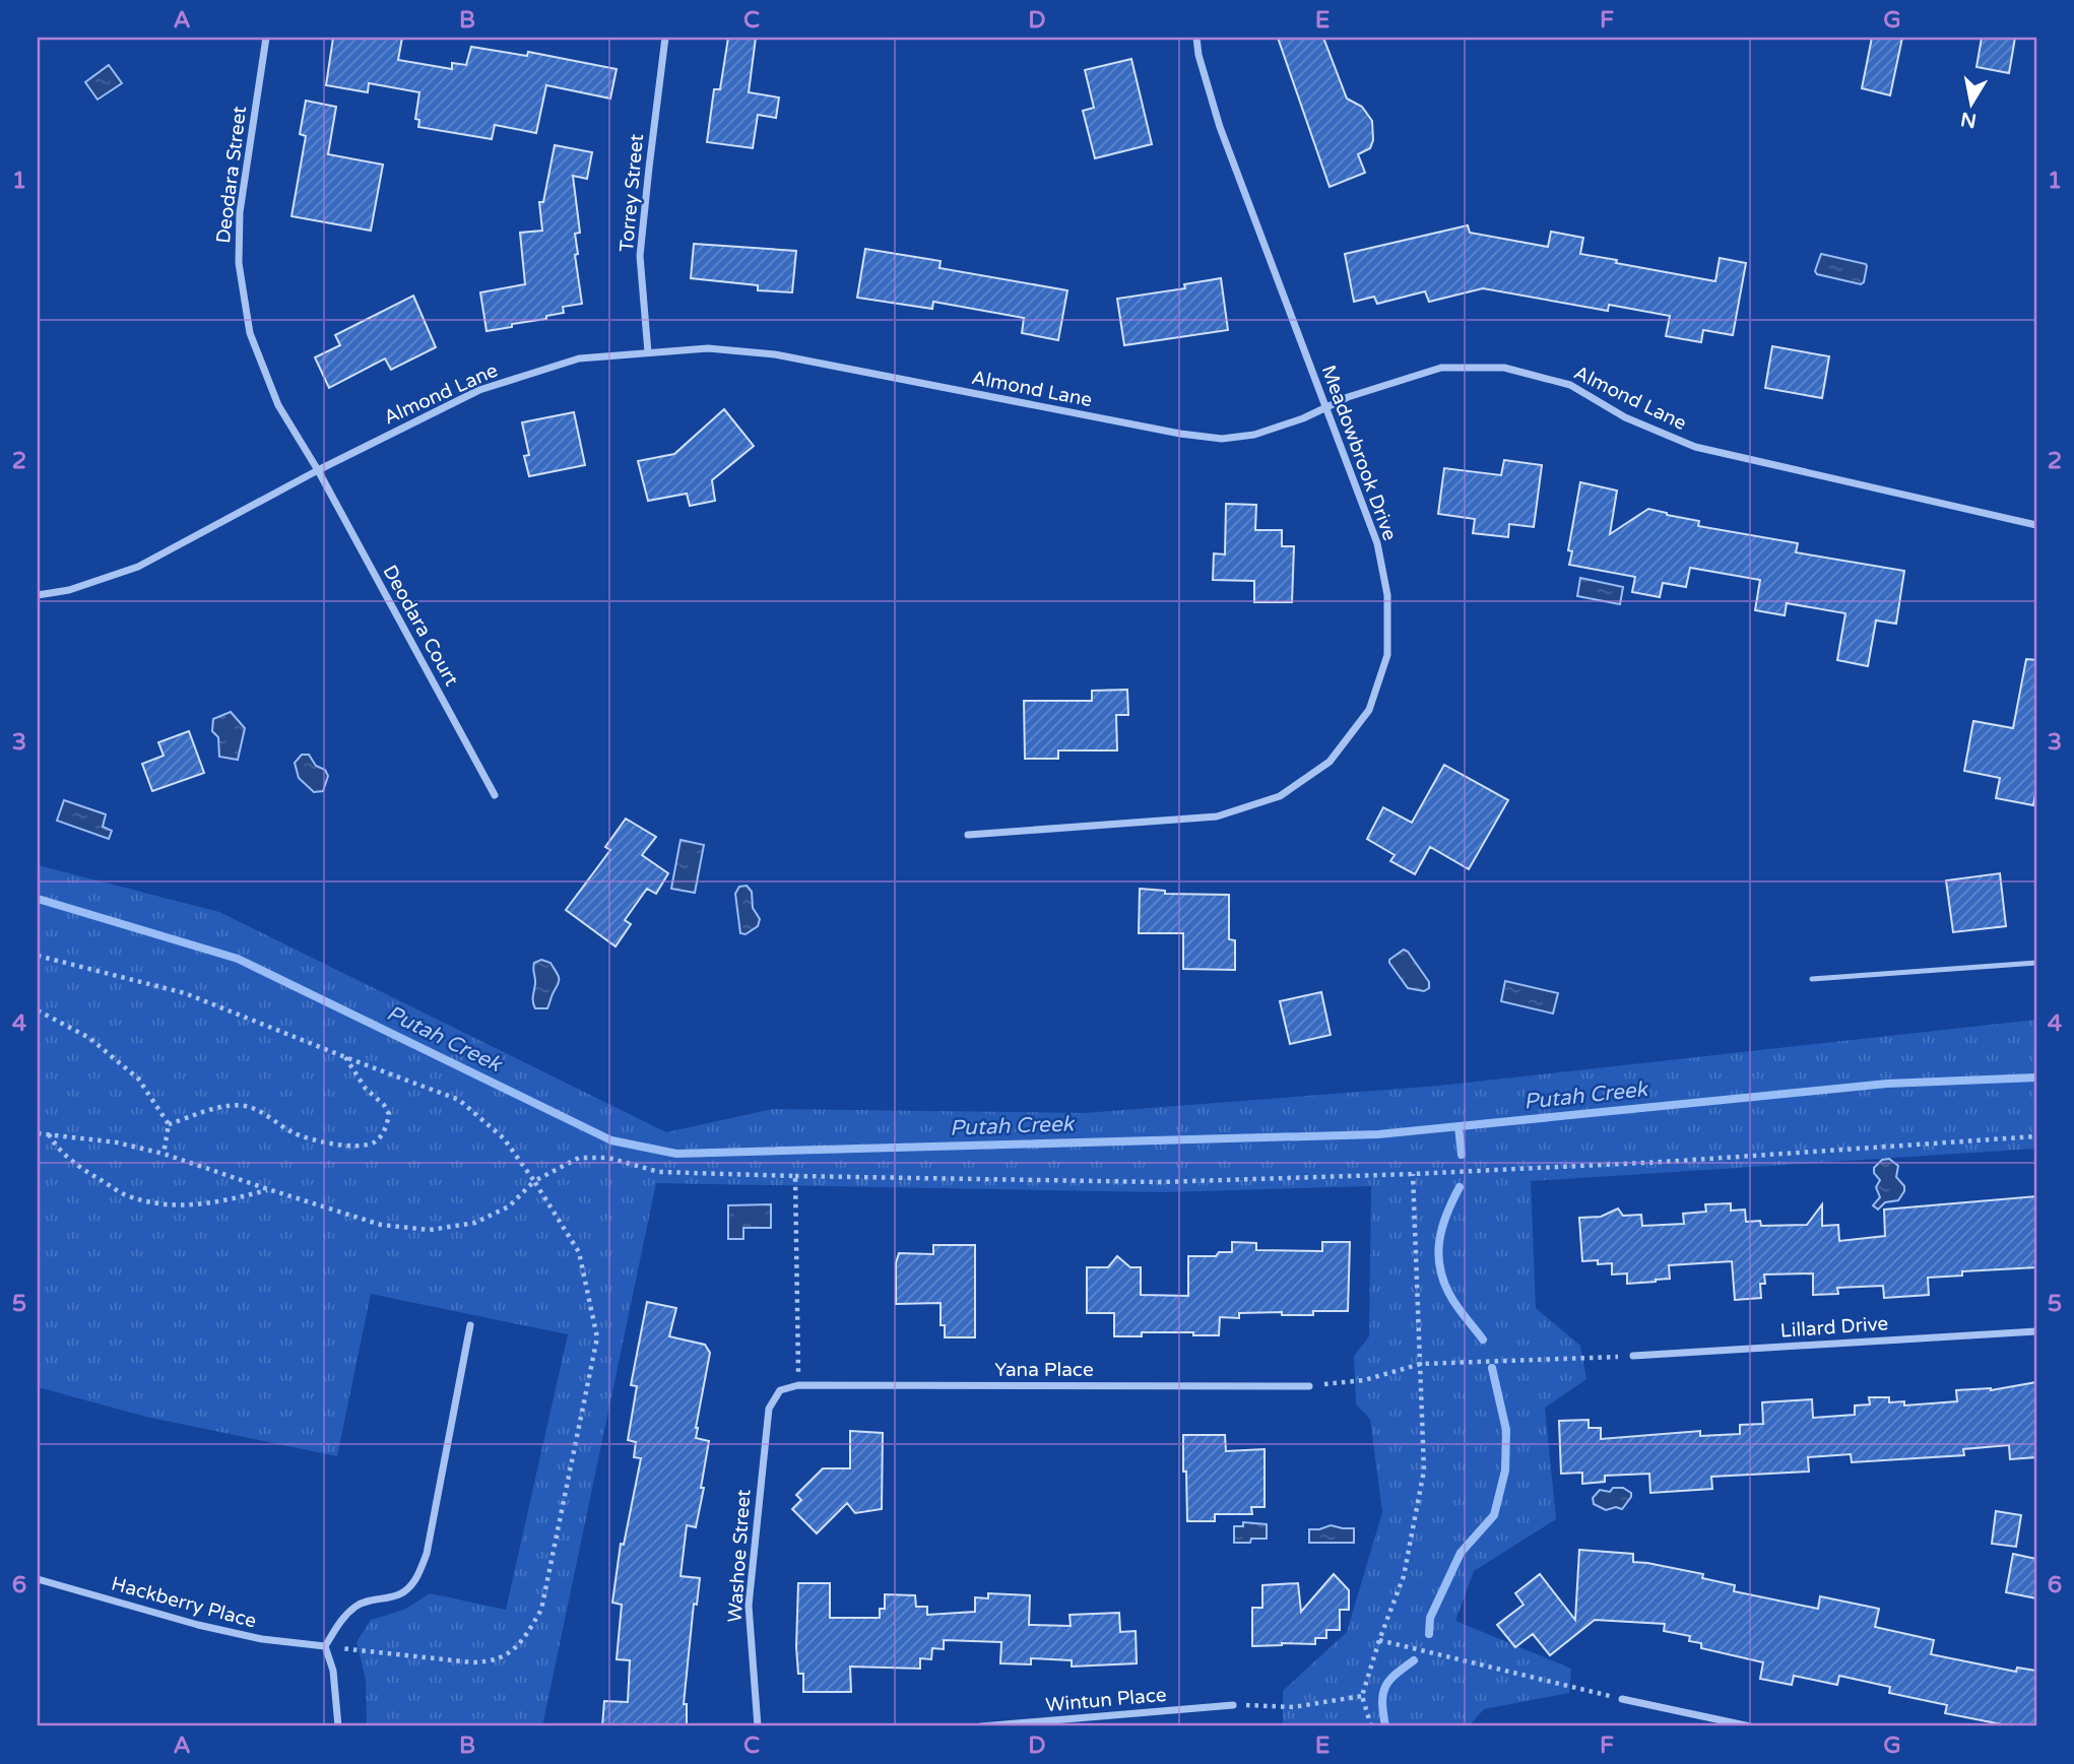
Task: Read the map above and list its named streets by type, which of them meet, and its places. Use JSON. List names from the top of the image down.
{
  "streets": {
    "street": [
      "Deodara Street",
      "Torrey Street",
      "Almond Lane",
      "Meadowbrook Drive",
      "Deodara Court",
      "Lillard Drive",
      "Yana Place",
      "Washoe Street",
      "Hackberry Place",
      "Wintun Place"
    ]
  },
  "crossings": [
    ["Deodara Street", "Almond Lane"],
    ["Deodara Street", "Deodara Court"],
    ["Torrey Street", "Almond Lane"],
    ["Almond Lane", "Meadowbrook Drive"],
    ["Almond Lane", "Deodara Court"],
    ["Yana Place", "Washoe Street"]
  ],
  "water": ["Putah Creek"],
  "north": "bottom",
  "grid": {
    "columns": [
      "A",
      "B",
      "C",
      "D",
      "E",
      "F",
      "G"
    ],
    "rows": [
      "1",
      "2",
      "3",
      "4",
      "5",
      "6"
    ]
  }
}
